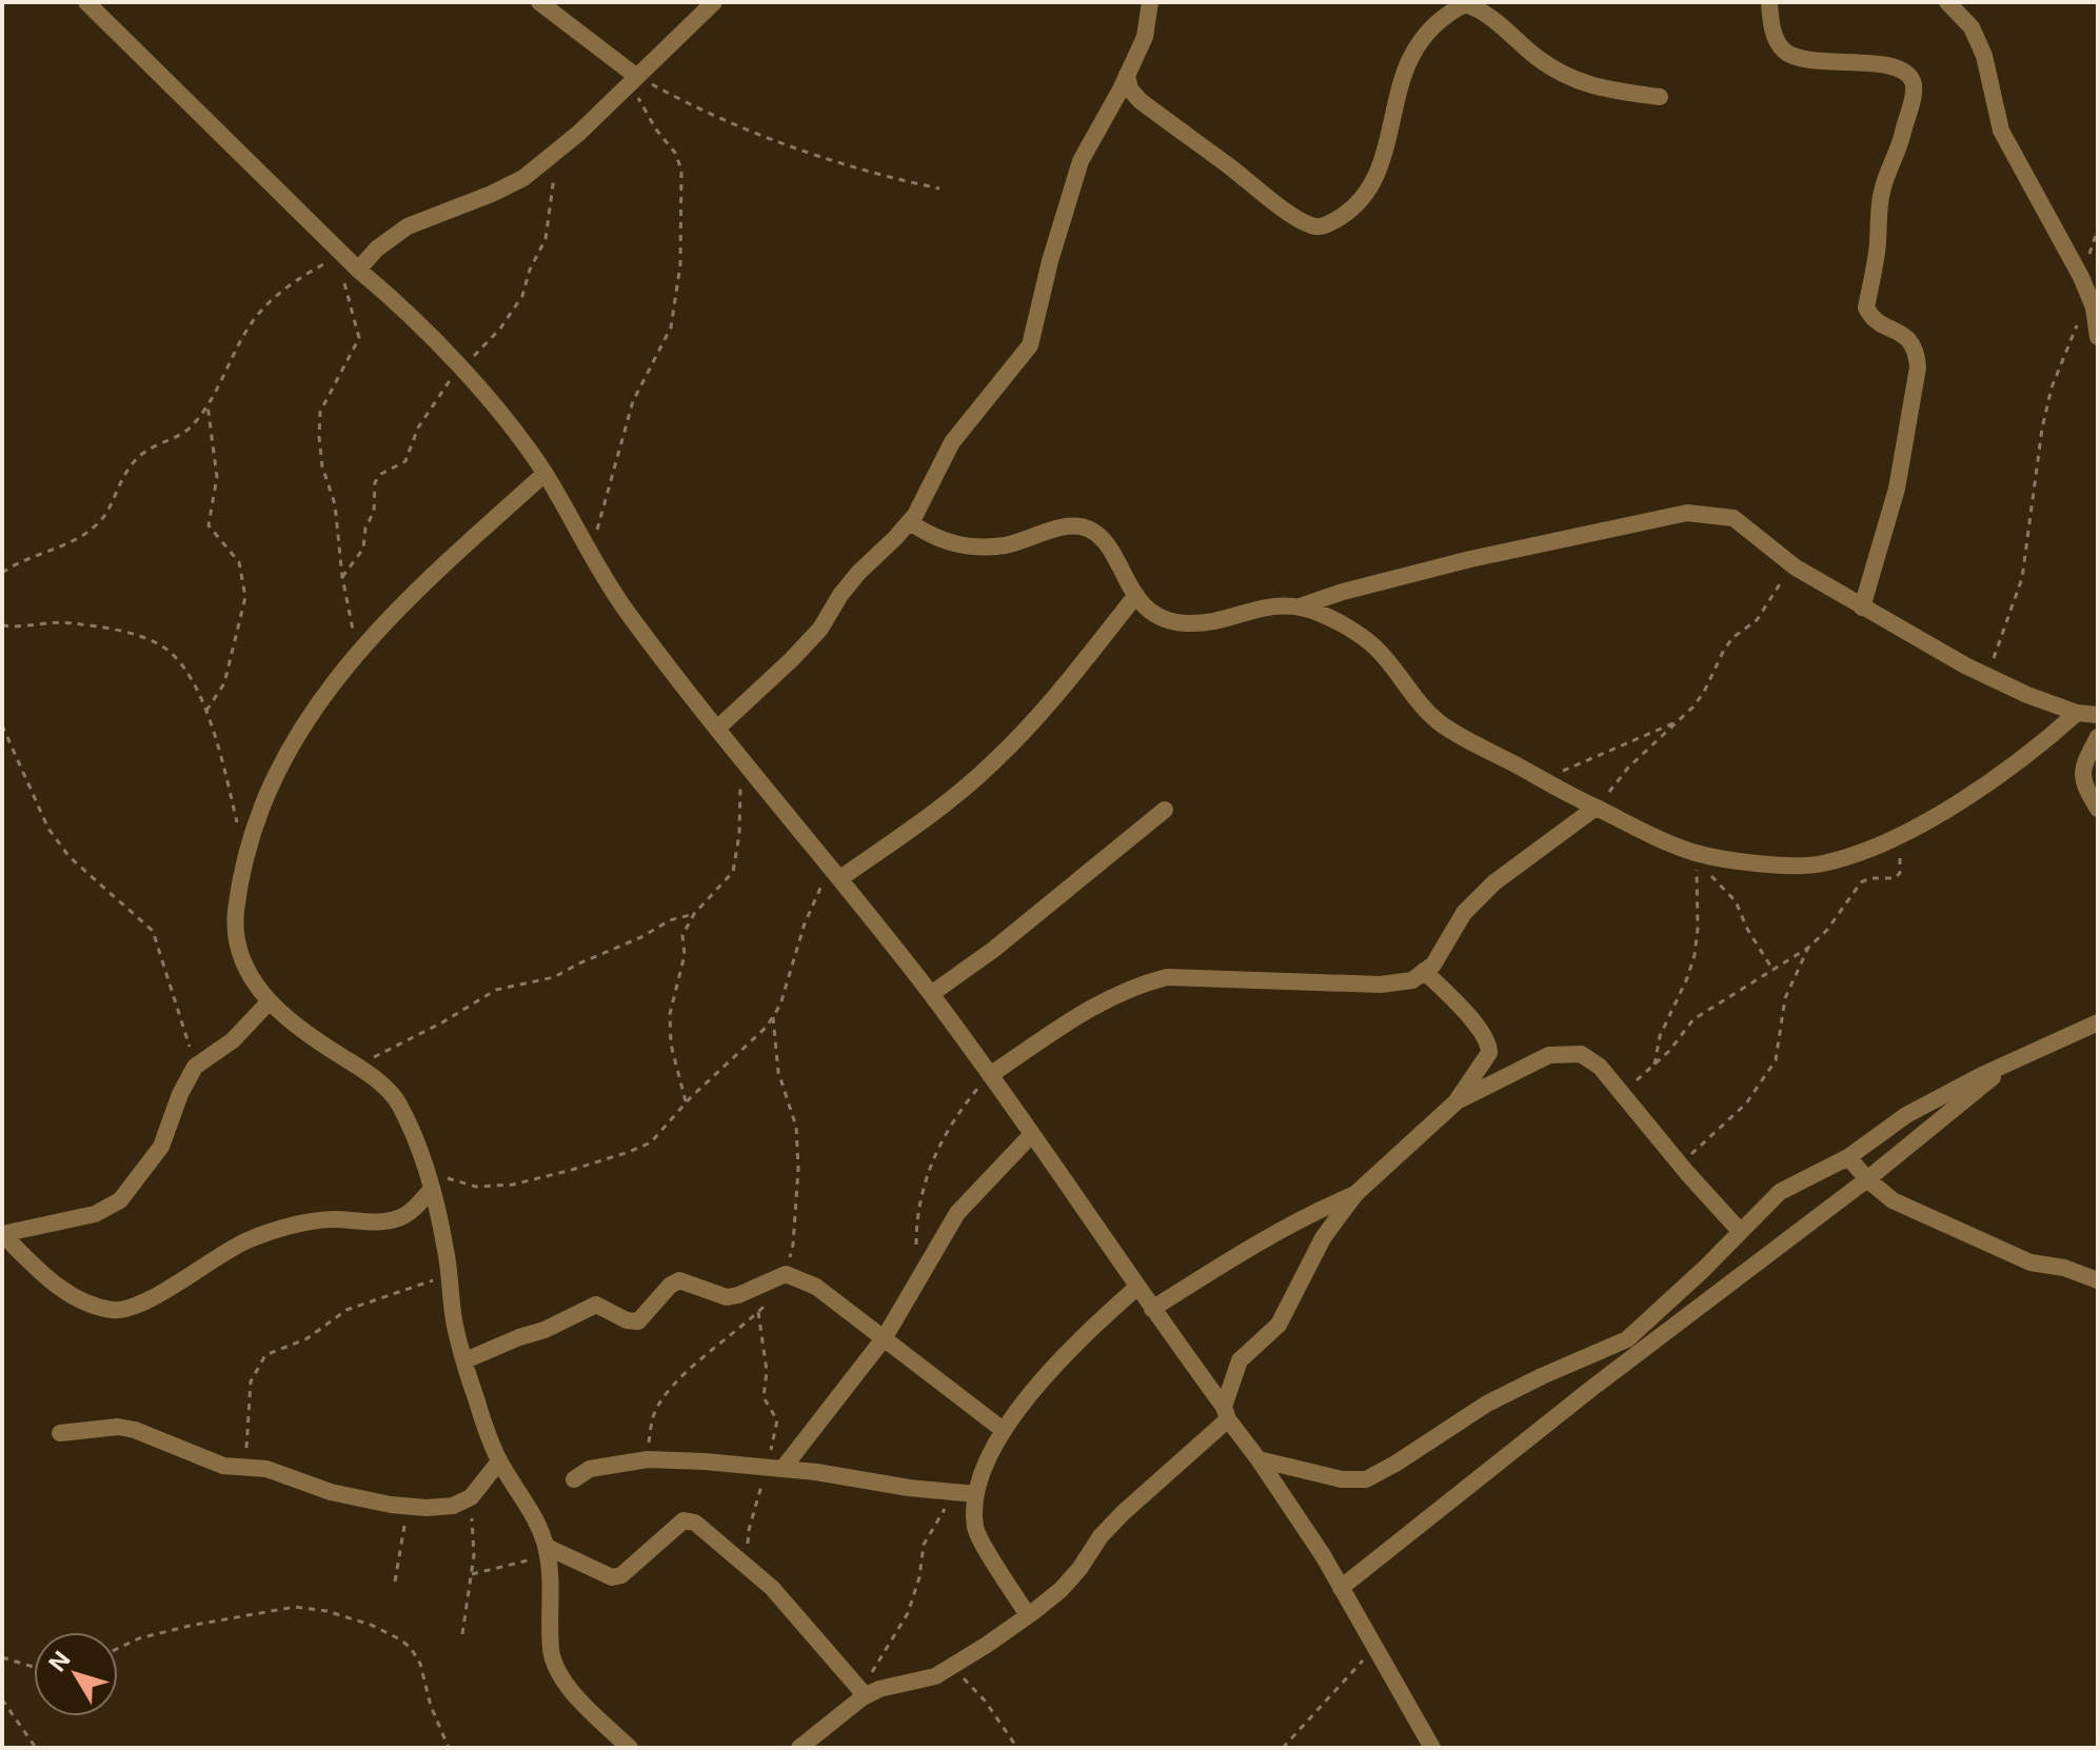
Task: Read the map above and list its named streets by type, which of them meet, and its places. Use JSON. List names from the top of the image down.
{
  "north": "top left"
}
